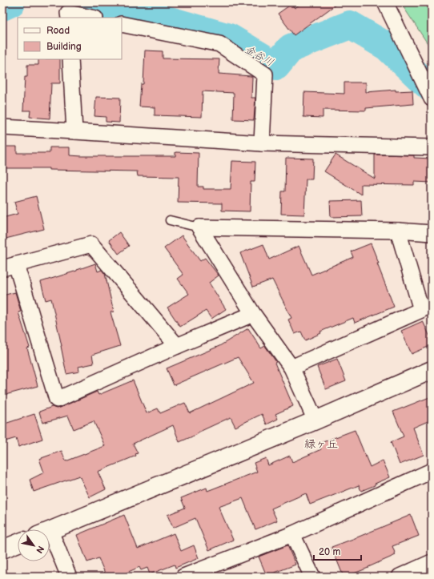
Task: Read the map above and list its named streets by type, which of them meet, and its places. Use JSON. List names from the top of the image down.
{
  "districts": ["緑ヶ丘"],
  "water": ["金谷川"],
  "legend": ["Road", "Building"],
  "scale_bar": "20 m",
  "north": "bottom right"
}
